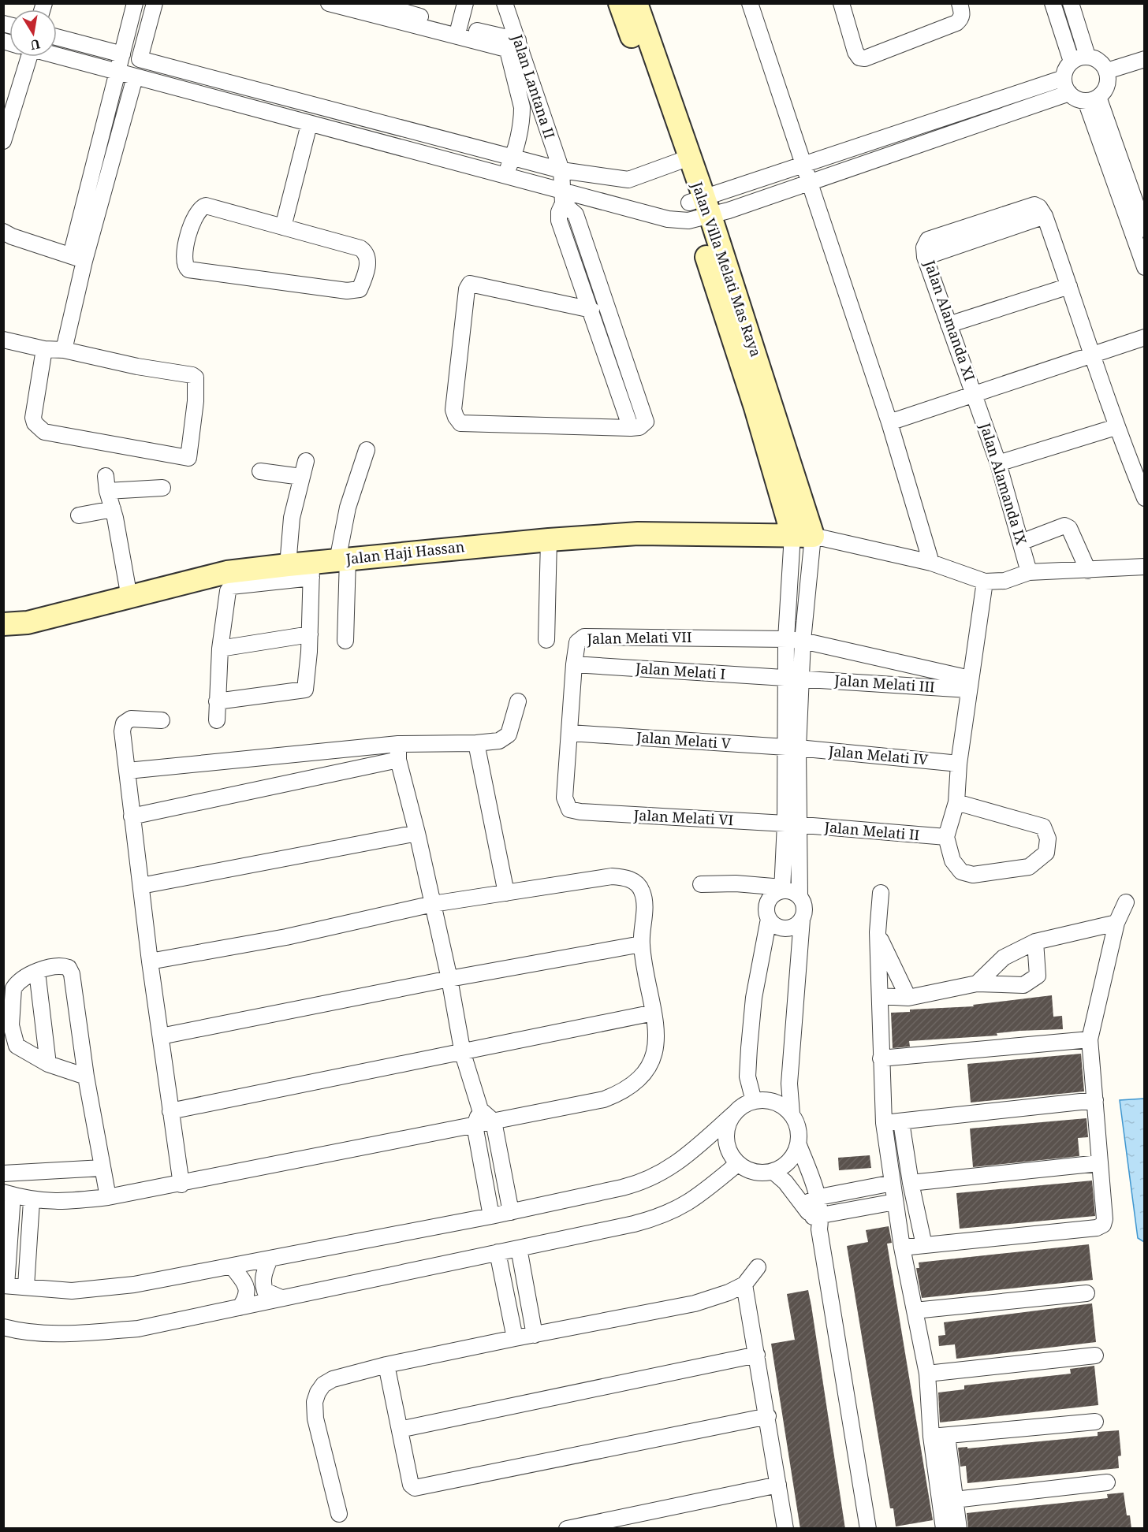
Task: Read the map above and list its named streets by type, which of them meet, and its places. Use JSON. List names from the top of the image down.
{
  "streets": {
    "street": [
      "Jalan Lantana II",
      "Jalan Villa Melati Mas Raya",
      "Jalan Alamanda XI",
      "Jalan Alamanda IX",
      "Jalan Haji Hassan",
      "Jalan Melati VII",
      "Jalan Melati I",
      "Jalan Melati III",
      "Jalan Melati V",
      "Jalan Melati IV",
      "Jalan Melati VI",
      "Jalan Melati II"
    ]
  },
  "crossings": [
    ["Jalan Villa Melati Mas Raya", "Jalan Haji Hassan"],
    ["Jalan Alamanda XI", "Jalan Alamanda IX"],
    ["Jalan Melati VII", "Jalan Melati I"],
    ["Jalan Melati VII", "Jalan Melati V"],
    ["Jalan Melati VII", "Jalan Melati VI"],
    ["Jalan Melati I", "Jalan Melati III"],
    ["Jalan Melati V", "Jalan Melati IV"],
    ["Jalan Melati VI", "Jalan Melati II"]
  ],
  "north": "bottom"
}
